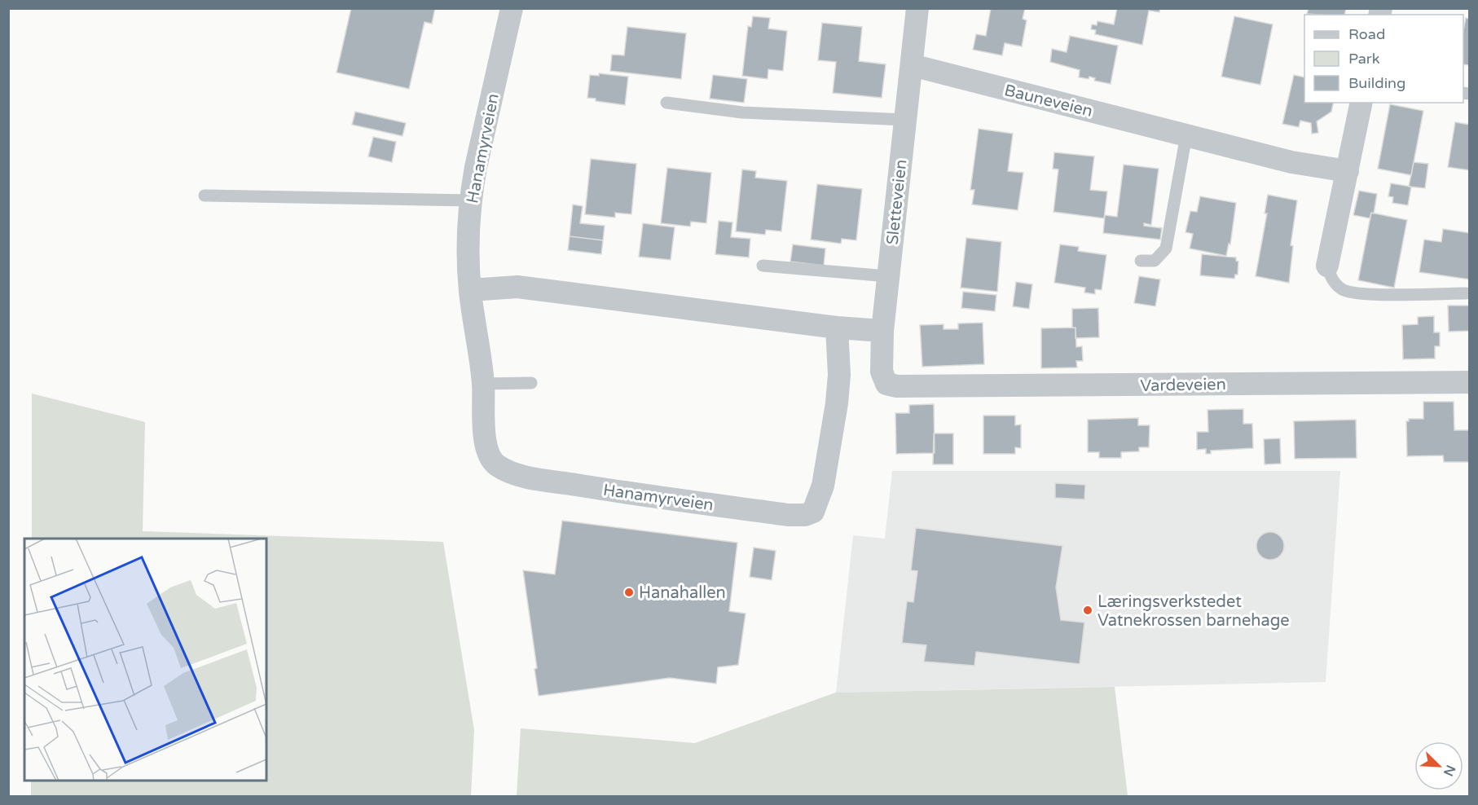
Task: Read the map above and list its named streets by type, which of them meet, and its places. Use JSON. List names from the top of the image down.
{
  "streets": {
    "street": [
      "Bauneveien",
      "Hanamyrveien",
      "Sletteveien",
      "Vardeveien"
    ]
  },
  "crossings": [
    ["Bauneveien", "Sletteveien"],
    ["Sletteveien", "Vardeveien"]
  ],
  "places": ["Hanahallen", "Læringsverkstedet Vatnekrossen barnehage"],
  "legend": ["Road", "Park", "Building"],
  "north": "bottom right"
}
